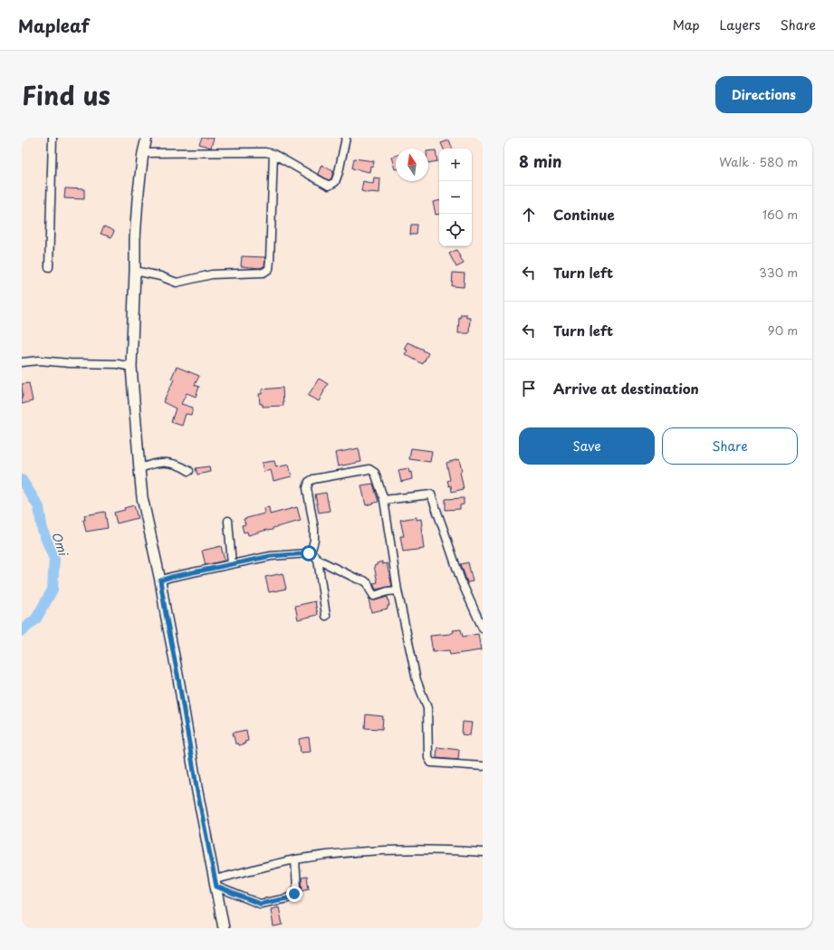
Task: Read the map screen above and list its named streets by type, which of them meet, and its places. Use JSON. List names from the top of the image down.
{
  "water": ["Omi"],
  "north": "top",
  "page": {
    "header": "Mapleaf",
    "nav": ["Map", "Layers", "Share"],
    "title": "Find us",
    "buttons": [
      "Directions",
      ["Save", "Share"]
    ],
    "heading": ["8 min", "Walk · 580 m"],
    "map_buttons": ["+", "−"],
    "list": [
      ["Continue", "160 m"],
      ["Turn left", "330 m"],
      ["Turn left", "90 m"],
      "Arrive at destination"
    ]
  }
}
